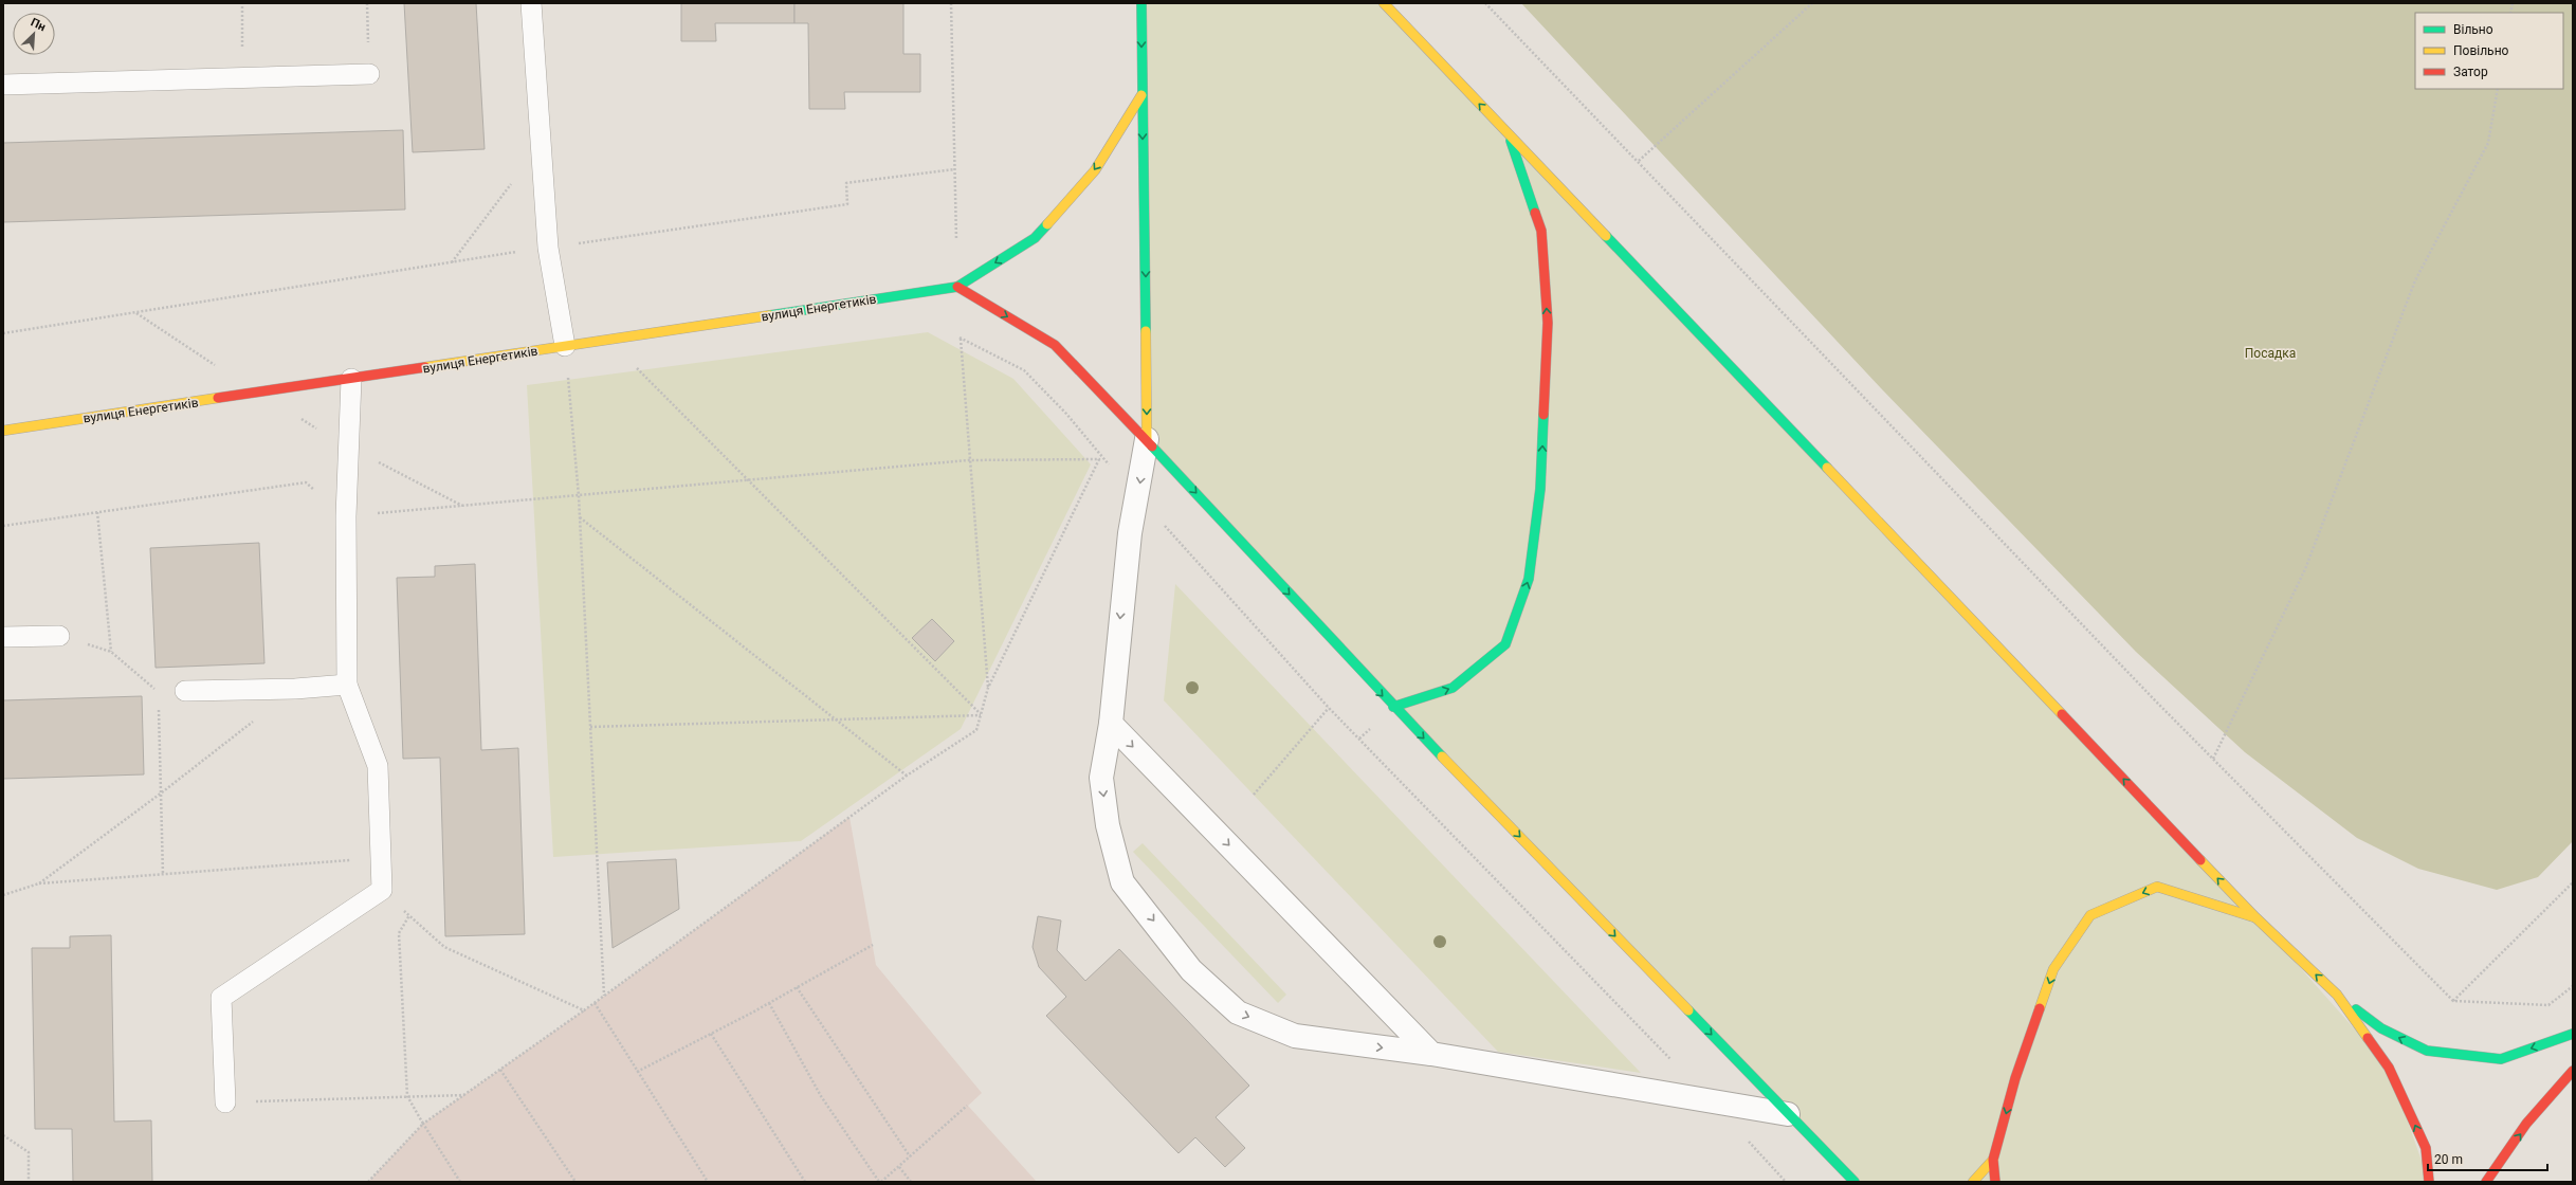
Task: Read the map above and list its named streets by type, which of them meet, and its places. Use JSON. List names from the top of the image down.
{
  "streets": {
    "main road": ["вулиця Енергетиків"]
  },
  "parks": ["Посадка"],
  "legend": ["Вільно", "Повільно", "Затор"],
  "scale_bar": "20 m",
  "north": "top right"
}
